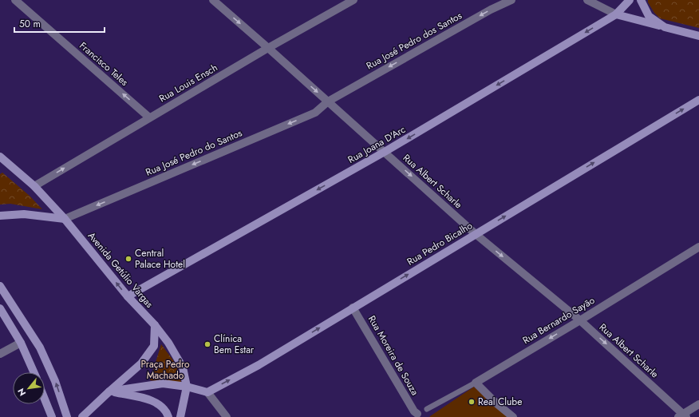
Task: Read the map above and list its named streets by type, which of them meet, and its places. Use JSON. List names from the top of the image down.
{
  "streets": {
    "street": [
      "Rua José Pedro dos Santos",
      "Francisco Teles",
      "Rua Louis Ensch",
      "Rua Joana D'Arc",
      "Rua José Pedro do Santos",
      "Rua Albert Scharle",
      "Rua Pedro Bicalho",
      "Avenida Getúlio Vargas",
      "Rua Bernardo Sayão",
      "Rua Moreira de Souza"
    ]
  },
  "crossings": [
    ["Rua José Pedro dos Santos", "Rua José Pedro do Santos"],
    ["Rua José Pedro dos Santos", "Rua Albert Scharle"],
    ["Francisco Teles", "Rua Louis Ensch"],
    ["Rua Louis Ensch", "Rua Albert Scharle"],
    ["Rua Louis Ensch", "Avenida Getúlio Vargas"],
    ["Rua Joana D'Arc", "Rua Albert Scharle"],
    ["Rua Joana D'Arc", "Avenida Getúlio Vargas"],
    ["Rua José Pedro do Santos", "Rua Albert Scharle"],
    ["Rua José Pedro do Santos", "Avenida Getúlio Vargas"],
    ["Rua Albert Scharle", "Rua Pedro Bicalho"],
    ["Rua Albert Scharle", "Rua Bernardo Sayão"],
    ["Rua Pedro Bicalho", "Rua Moreira de Souza"]
  ],
  "one_way": [
    "Rua José Pedro dos Santos",
    "Francisco Teles",
    "Rua Louis Ensch",
    "Rua Joana D'Arc",
    "Rua José Pedro do Santos",
    "Rua Albert Scharle",
    "Rua Pedro Bicalho",
    "Rua Bernardo Sayão"
  ],
  "parks": ["Praça Pedro Machado"],
  "places": ["Central Palace Hotel", "Clínica Bem Estar", "Real Clube"],
  "scale_bar": "50 m",
  "north": "bottom left"
}
